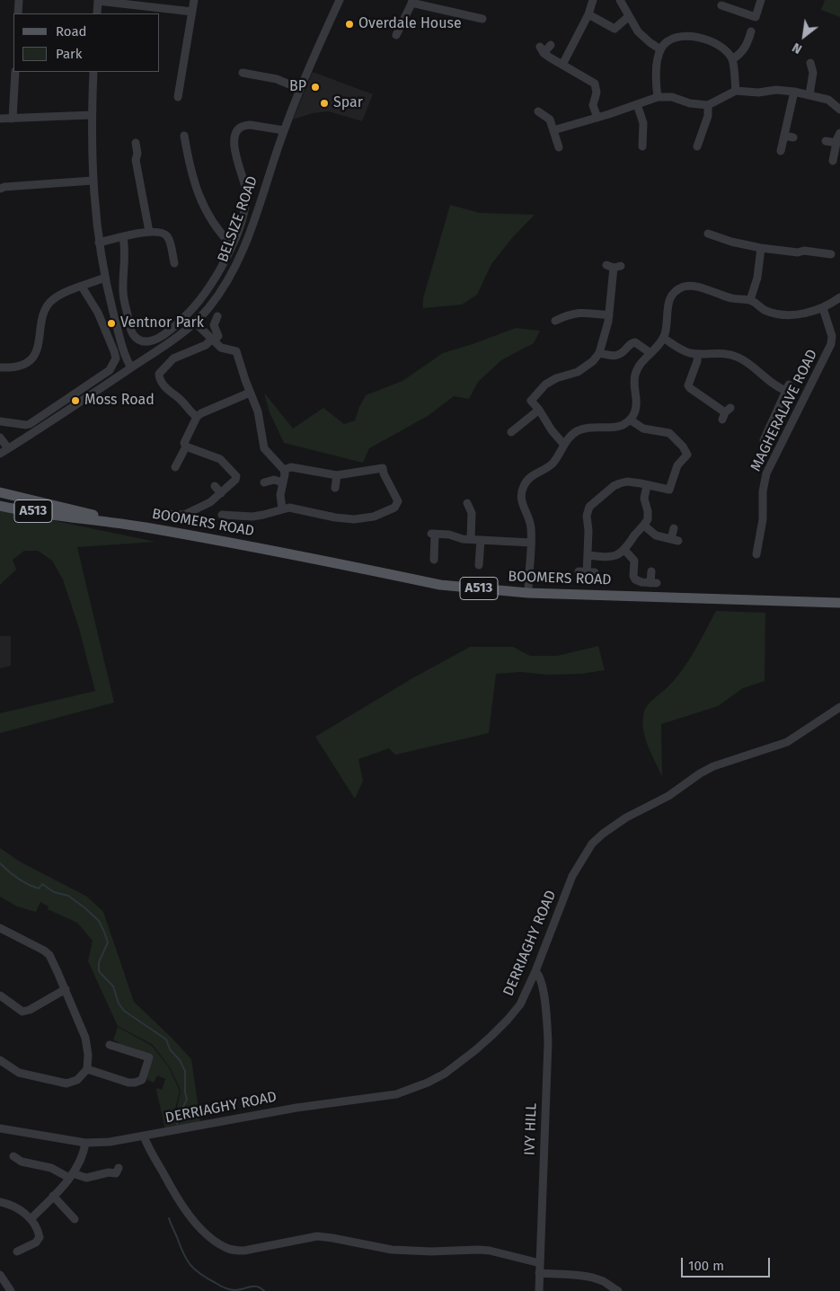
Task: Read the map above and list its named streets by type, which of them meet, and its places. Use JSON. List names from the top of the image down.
{
  "streets": {
    "main road": ["A513", "BOOMERS ROAD"],
    "street": [
      "BELSIZE ROAD",
      "MAGHERALAVE ROAD",
      "DERRIAGHY ROAD",
      "IVY HILL"
    ]
  },
  "crossings": [
    ["A513", "BOOMERS ROAD"],
    ["DERRIAGHY ROAD", "IVY HILL"]
  ],
  "places": [
    "Overdale House",
    "BP",
    "Spar",
    "Ventnor Park",
    "Moss Road"
  ],
  "legend": ["Road", "Park"],
  "scale_bar": "100 m",
  "north": "bottom left"
}
